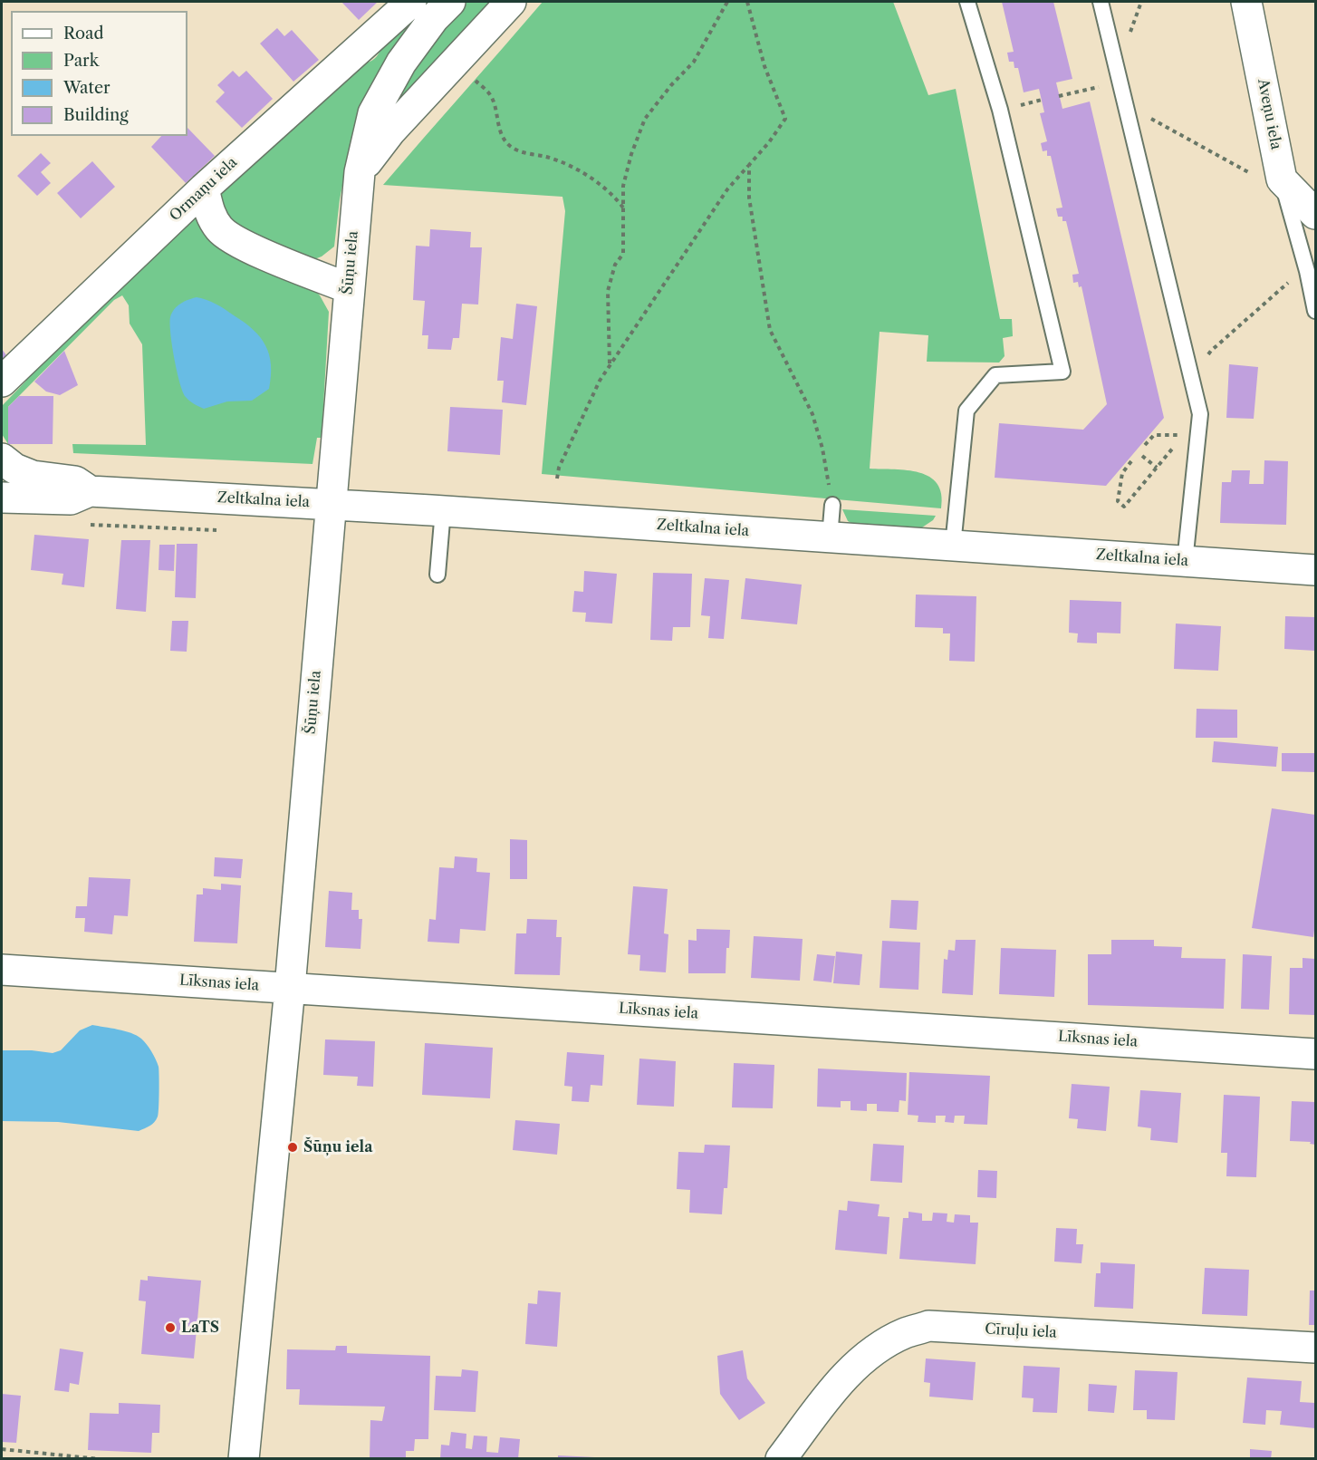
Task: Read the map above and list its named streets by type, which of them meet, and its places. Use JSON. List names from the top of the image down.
{
  "streets": {
    "street": [
      "Aveņu iela",
      "Ormaņu iela",
      "Šūņu iela",
      "Zeltkalna iela",
      "Līksnas iela",
      "Cīruļu iela"
    ]
  },
  "crossings": [
    ["Šūņu iela", "Zeltkalna iela"],
    ["Šūņu iela", "Līksnas iela"]
  ],
  "places": ["Šūņu iela", "LaTS"],
  "legend": [
    "Road",
    "Park",
    "Water",
    "Building"
  ]
}
